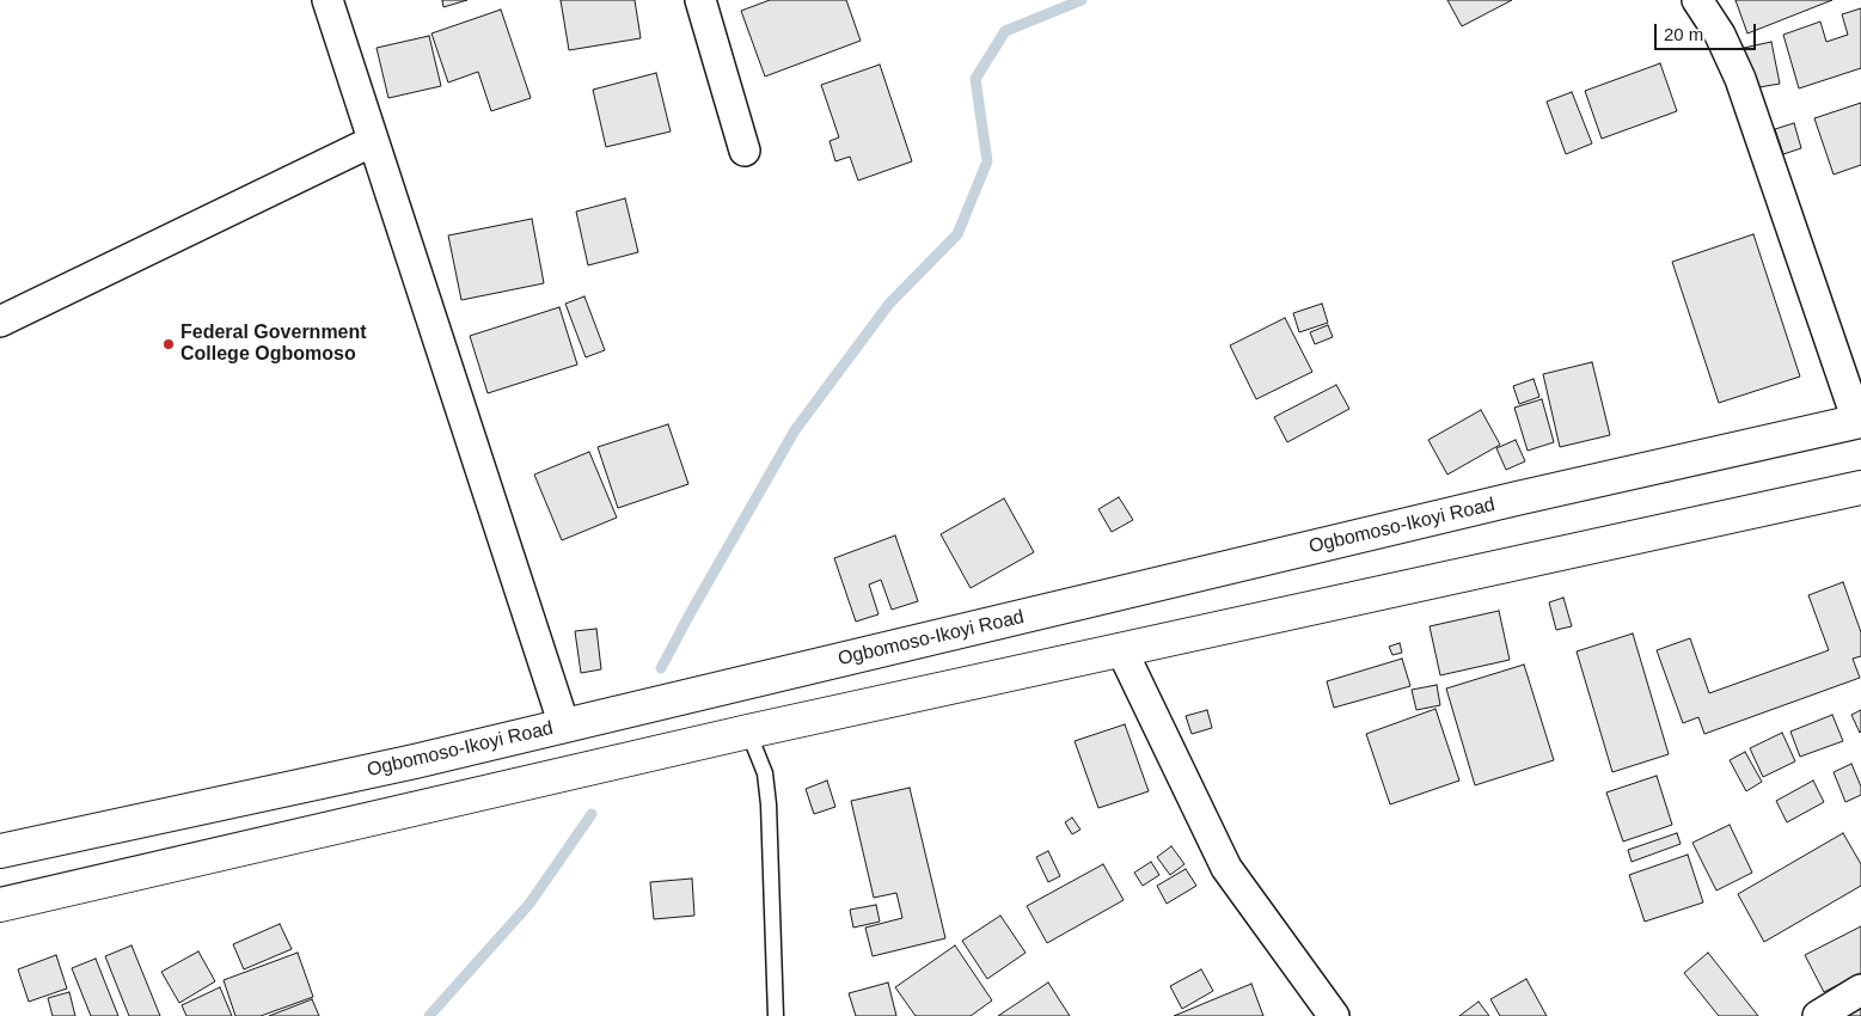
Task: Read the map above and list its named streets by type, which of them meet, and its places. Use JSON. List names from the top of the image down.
{
  "streets": {
    "main road": ["Ogbomoso-Ikoyi Road"]
  },
  "places": ["Federal Government College Ogbomoso"],
  "scale_bar": "20 m"
}
